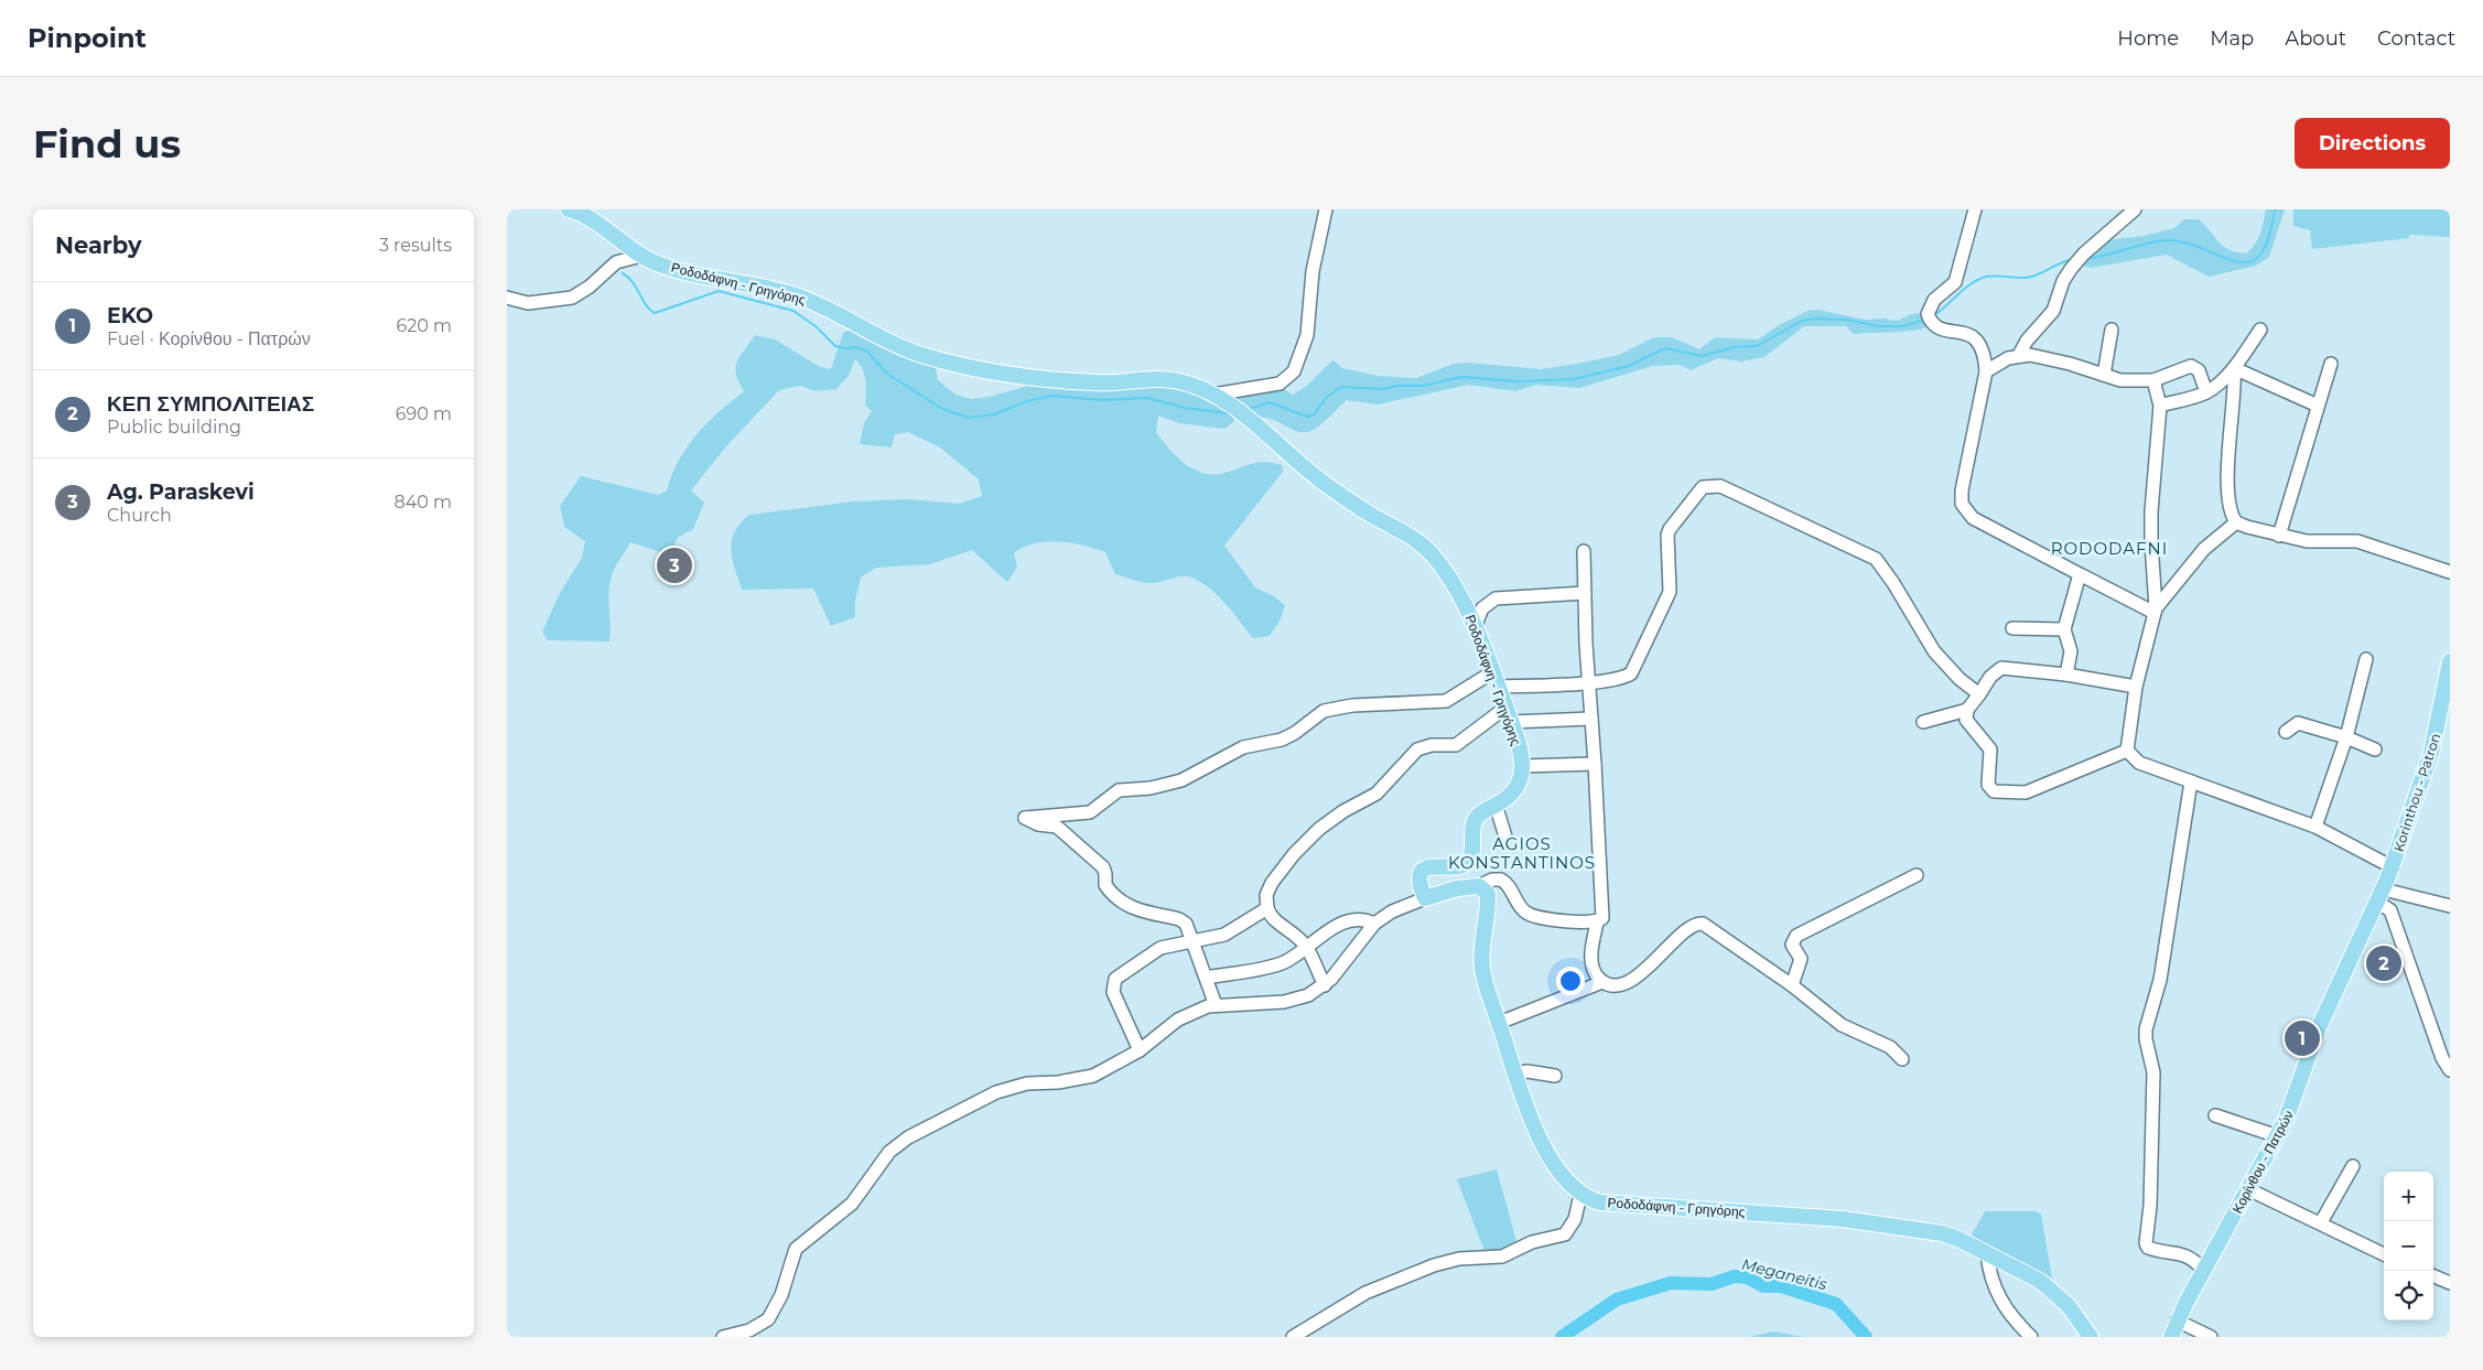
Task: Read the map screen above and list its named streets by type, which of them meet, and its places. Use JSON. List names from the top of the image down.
{
  "streets": {
    "main road": ["Ροδοδάφνη - Γρηγόρης", "Korinthou - Patron", "Κορίνθου - Πατρών"]
  },
  "crossings": [
    ["Korinthou - Patron", "Κορίνθου - Πατρών"]
  ],
  "districts": ["RODODAFNI", "AGIOS KONSTANTINOS"],
  "water": ["Meganeitis"],
  "page": {
    "header": "Pinpoint",
    "nav": [
      "Home",
      "Map",
      "About",
      "Contact"
    ],
    "buttons": "Directions",
    "title": "Find us",
    "heading": ["Nearby", "3 results"],
    "list": [
      {
        "mark": "1",
        "name": "EKO",
        "note": "Fuel · Κορίνθου - Πατρών",
        "value": "620 m"
      },
      {
        "mark": "2",
        "name": "ΚΕΠ ΣΥΜΠΟΛΙΤΕΙΑΣ",
        "note": "Public building",
        "value": "690 m"
      },
      {
        "mark": "3",
        "name": "Ag. Paraskevi",
        "note": "Church",
        "value": "840 m"
      }
    ],
    "pins": ["3", "2", "1"],
    "map_buttons": ["+", "−"]
  }
}
